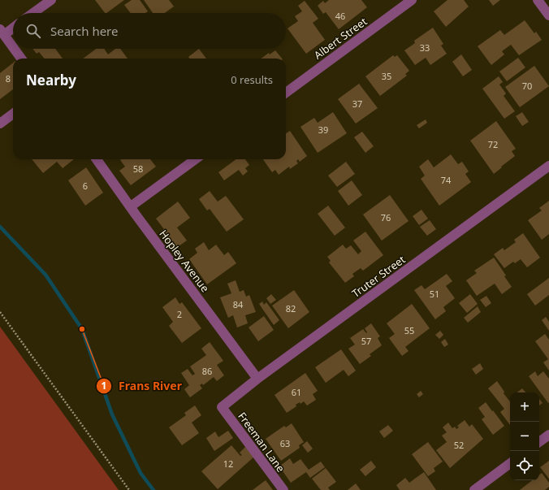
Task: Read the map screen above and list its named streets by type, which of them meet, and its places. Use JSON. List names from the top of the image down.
{
  "streets": {
    "street": [
      "Albert Street",
      "Hopley Avenue",
      "Truter Street",
      "Freeman Lane"
    ]
  },
  "crossings": [
    ["Hopley Avenue", "Truter Street"],
    ["Truter Street", "Freeman Lane"]
  ],
  "places": ["Frans River"],
  "house_numbers": [
    "46",
    "33",
    "35",
    "8",
    "70",
    "37",
    "39",
    "72",
    "58",
    "74",
    "6",
    "76",
    "51",
    "84",
    "82",
    "2",
    "55",
    "57",
    "86",
    "61",
    "63",
    "52",
    "12"
  ],
  "page": {
    "search": "Search here",
    "heading": ["Nearby", "0 results"],
    "map_buttons": ["+", "−"]
  }
}
